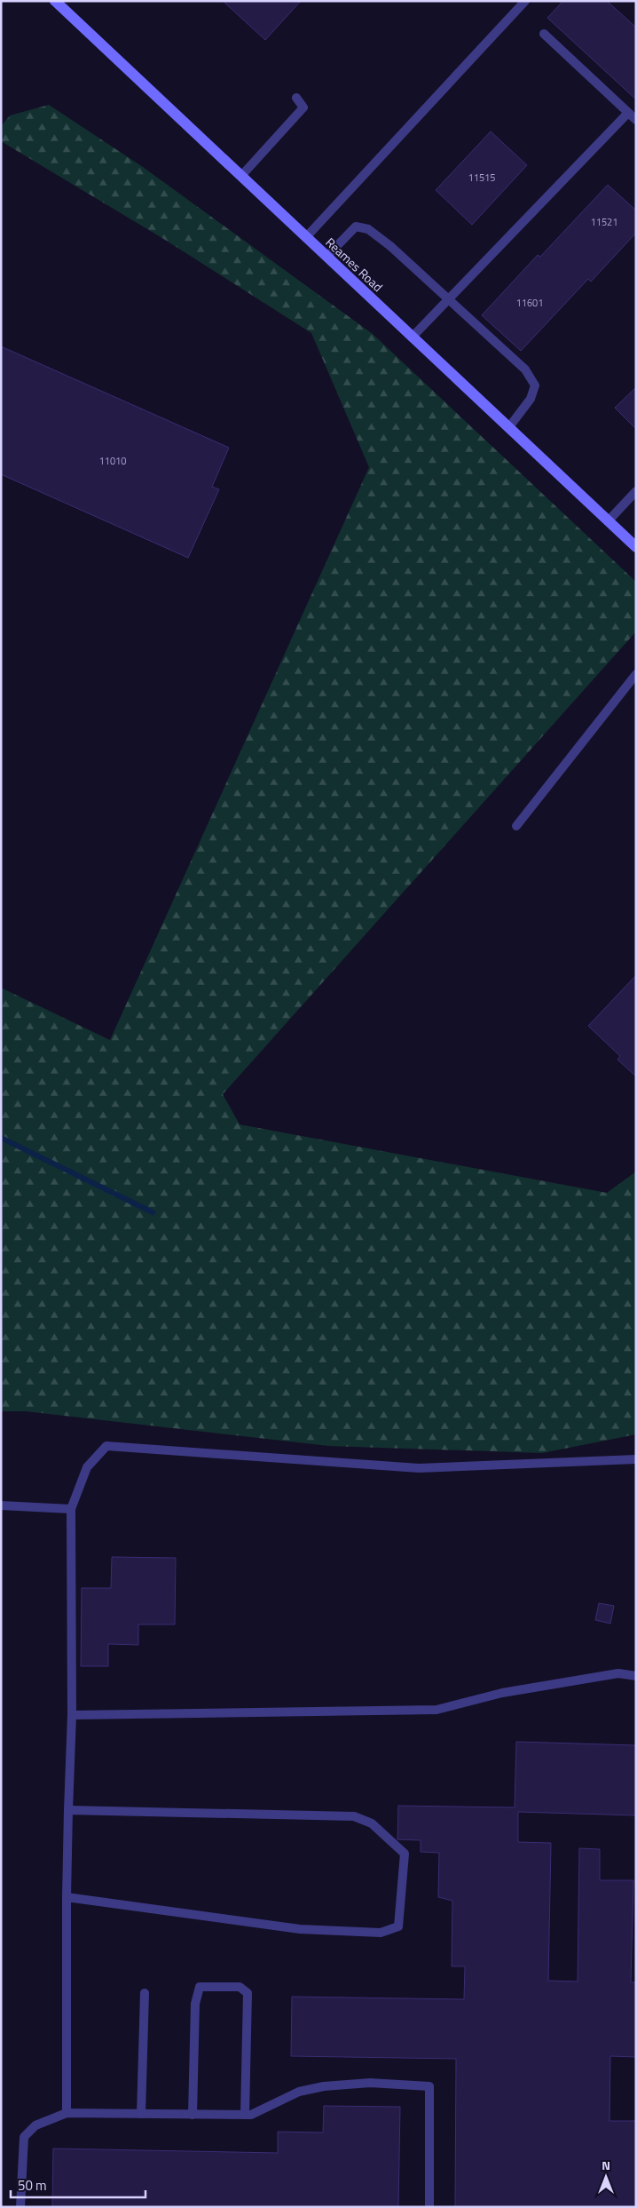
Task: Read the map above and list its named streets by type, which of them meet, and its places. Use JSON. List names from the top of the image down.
{
  "streets": {
    "main road": ["Reames Road"]
  },
  "house_numbers": [
    "11515",
    "11521",
    "11601",
    "11010"
  ],
  "scale_bar": "50 m",
  "north": "top"
}
